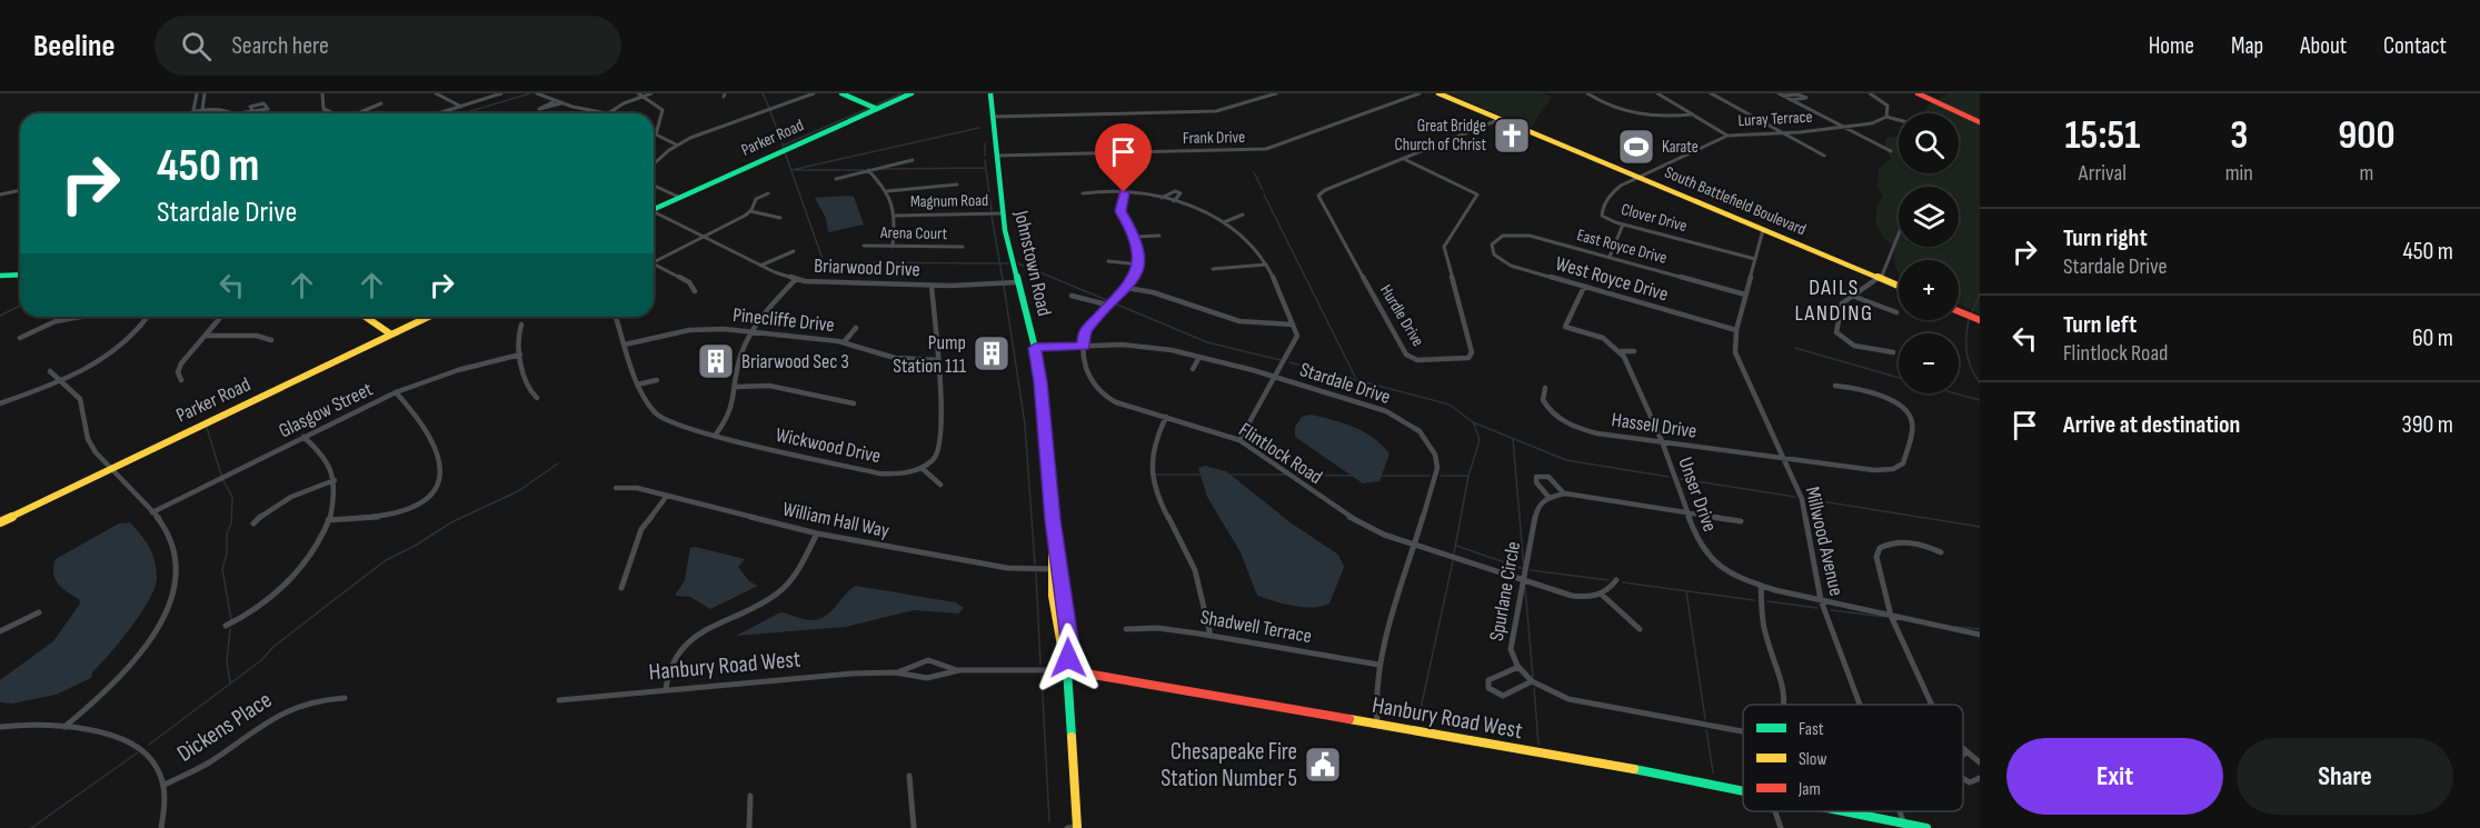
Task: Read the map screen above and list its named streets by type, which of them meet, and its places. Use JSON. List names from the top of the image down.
{
  "streets": {
    "main road": [
      "Parker Road",
      "South Battlefield Boulevard",
      "Johnstown Road",
      "Hanbury Road West"
    ],
    "street": [
      "Luray Terrace",
      "Frank Drive",
      "Magnum Road",
      "Clover Drive",
      "Arena Court",
      "East Royce Drive",
      "Briarwood Drive",
      "West Royce Drive",
      "Hurdle Drive",
      "Pinecliffe Drive",
      "Stardale Drive",
      "Glasgow Street",
      "Hassell Drive",
      "Wickwood Drive",
      "Flintlock Road",
      "Unser Drive",
      "William Hall Way",
      "Millwood Avenue",
      "Spurlane Circle",
      "Shadwell Terrace",
      "Dickens Place"
    ]
  },
  "crossings": [
    ["Luray Terrace", "South Battlefield Boulevard"],
    ["Luray Terrace", "Clover Drive"],
    ["Frank Drive", "Johnstown Road"],
    ["Magnum Road", "Johnstown Road"],
    ["South Battlefield Boulevard", "Clover Drive"],
    ["South Battlefield Boulevard", "Hurdle Drive"],
    ["South Battlefield Boulevard", "Millwood Avenue"],
    ["Clover Drive", "Millwood Avenue"],
    ["East Royce Drive", "West Royce Drive"],
    ["East Royce Drive", "Millwood Avenue"],
    ["Johnstown Road", "Briarwood Drive"],
    ["Johnstown Road", "Stardale Drive"],
    ["Johnstown Road", "William Hall Way"],
    ["Johnstown Road", "Hanbury Road West"],
    ["West Royce Drive", "Millwood Avenue"],
    ["Pinecliffe Drive", "Wickwood Drive"],
    ["Stardale Drive", "Flintlock Road"],
    ["Stardale Drive", "Shadwell Terrace"],
    ["Stardale Drive", "Hanbury Road West"],
    ["Hassell Drive", "Unser Drive"],
    ["Hassell Drive", "Millwood Avenue"],
    ["Flintlock Road", "Spurlane Circle"],
    ["Unser Drive", "Millwood Avenue"],
    ["Millwood Avenue", "Hanbury Road West"]
  ],
  "districts": ["DAILS LANDING"],
  "places": {
    "church": ["Great Bridge Church of Christ"],
    "sports": ["Karate"],
    "building": ["Pump Station 111", "Briarwood Sec 3"],
    "public building": ["Chesapeake Fire Station Number 5"]
  },
  "legend": ["Fast", "Slow", "Jam"],
  "page": {
    "header": "Beeline",
    "search": "Search here",
    "nav": [
      "Home",
      "Map",
      "About",
      "Contact"
    ],
    "eta": [
      "15:51",
      "Arrival",
      "3",
      "min",
      "900",
      "m"
    ],
    "map_buttons": ["+", "−"],
    "turn": ["450 m", "Stardale Drive"],
    "list": [
      {
        "name": "Turn right",
        "note": "Stardale Drive",
        "value": "450 m"
      },
      {
        "name": "Turn left",
        "note": "Flintlock Road",
        "value": "60 m"
      },
      {
        "name": "Arrive at destination",
        "value": "390 m"
      }
    ],
    "buttons": ["Exit", "Share"]
  }
}
